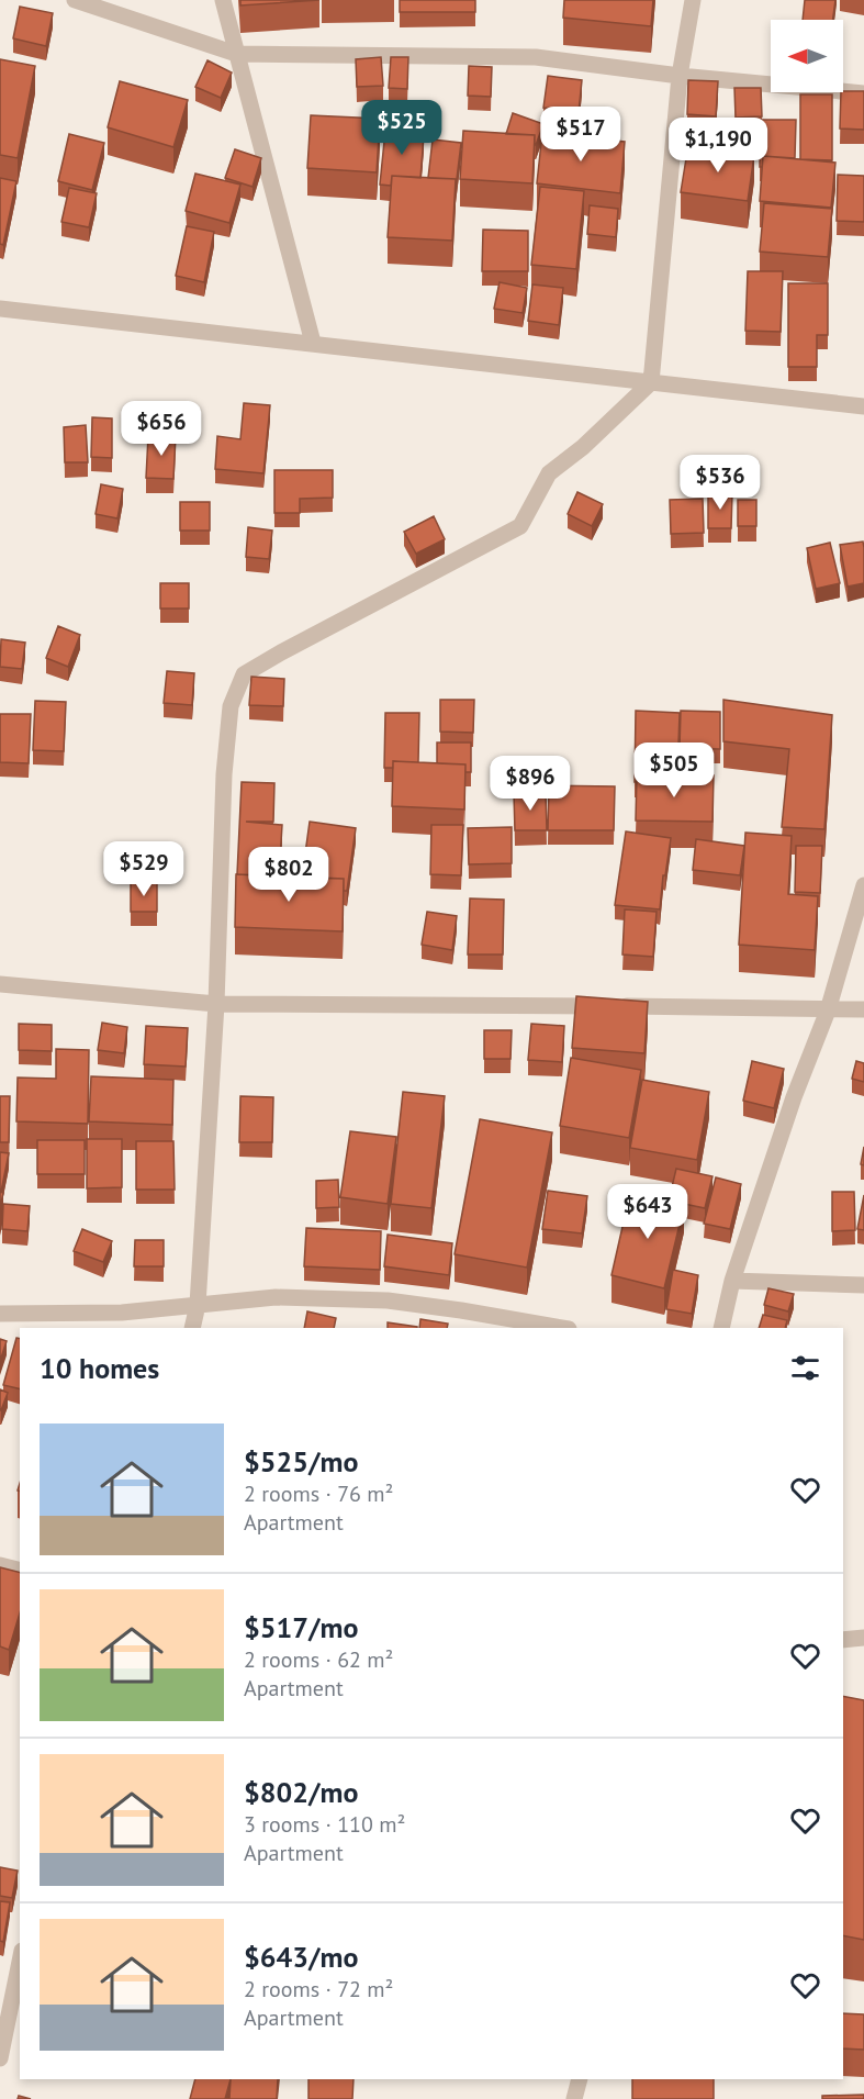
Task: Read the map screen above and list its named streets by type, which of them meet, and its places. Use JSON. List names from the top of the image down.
{
  "north": "left",
  "page": {
    "price": [
      "$525",
      "$517",
      "$1,190",
      "$656",
      "$536",
      "$505",
      "$896",
      "$529",
      "$802",
      "$643"
    ],
    "heading": "10 homes",
    "list": [
      {
        "name": "$525/mo",
        "note": "2 rooms · 76 m² · Apartment"
      },
      {
        "name": "$517/mo",
        "note": "2 rooms · 62 m² · Apartment"
      },
      {
        "name": "$802/mo",
        "note": "3 rooms · 110 m² · Apartment"
      },
      {
        "name": "$643/mo",
        "note": "2 rooms · 72 m² · Apartment"
      }
    ]
  }
}
